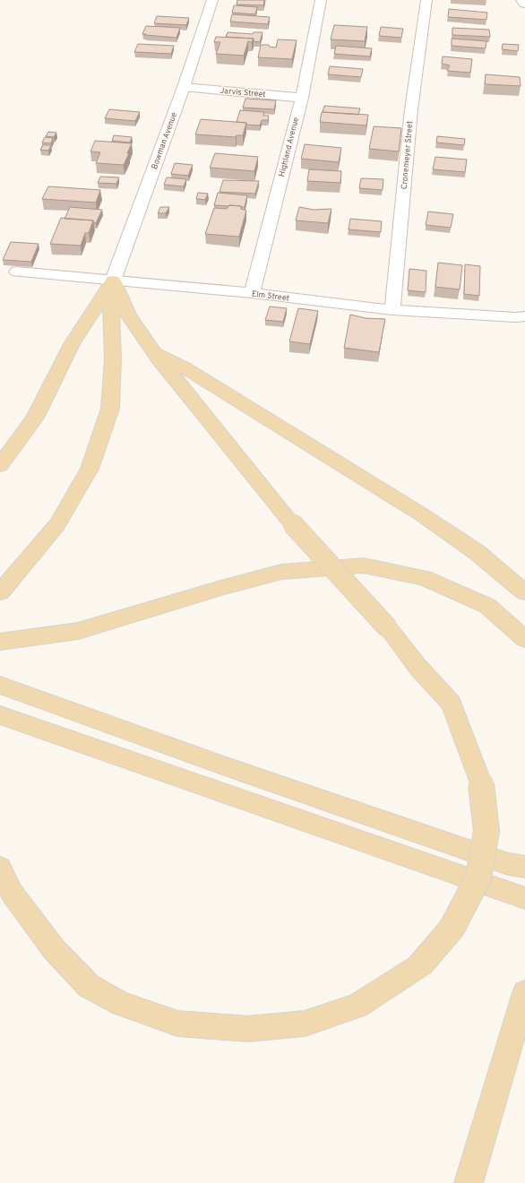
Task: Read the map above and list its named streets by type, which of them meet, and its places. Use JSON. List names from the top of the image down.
{
  "streets": {
    "street": [
      "Jarvis Street",
      "Bowman Avenue",
      "Highland Avenue",
      "Cronemeyer Street",
      "Elm Street"
    ]
  },
  "crossings": [
    ["Jarvis Street", "Bowman Avenue"],
    ["Jarvis Street", "Highland Avenue"],
    ["Bowman Avenue", "Elm Street"],
    ["Highland Avenue", "Elm Street"],
    ["Cronemeyer Street", "Elm Street"]
  ]
}
